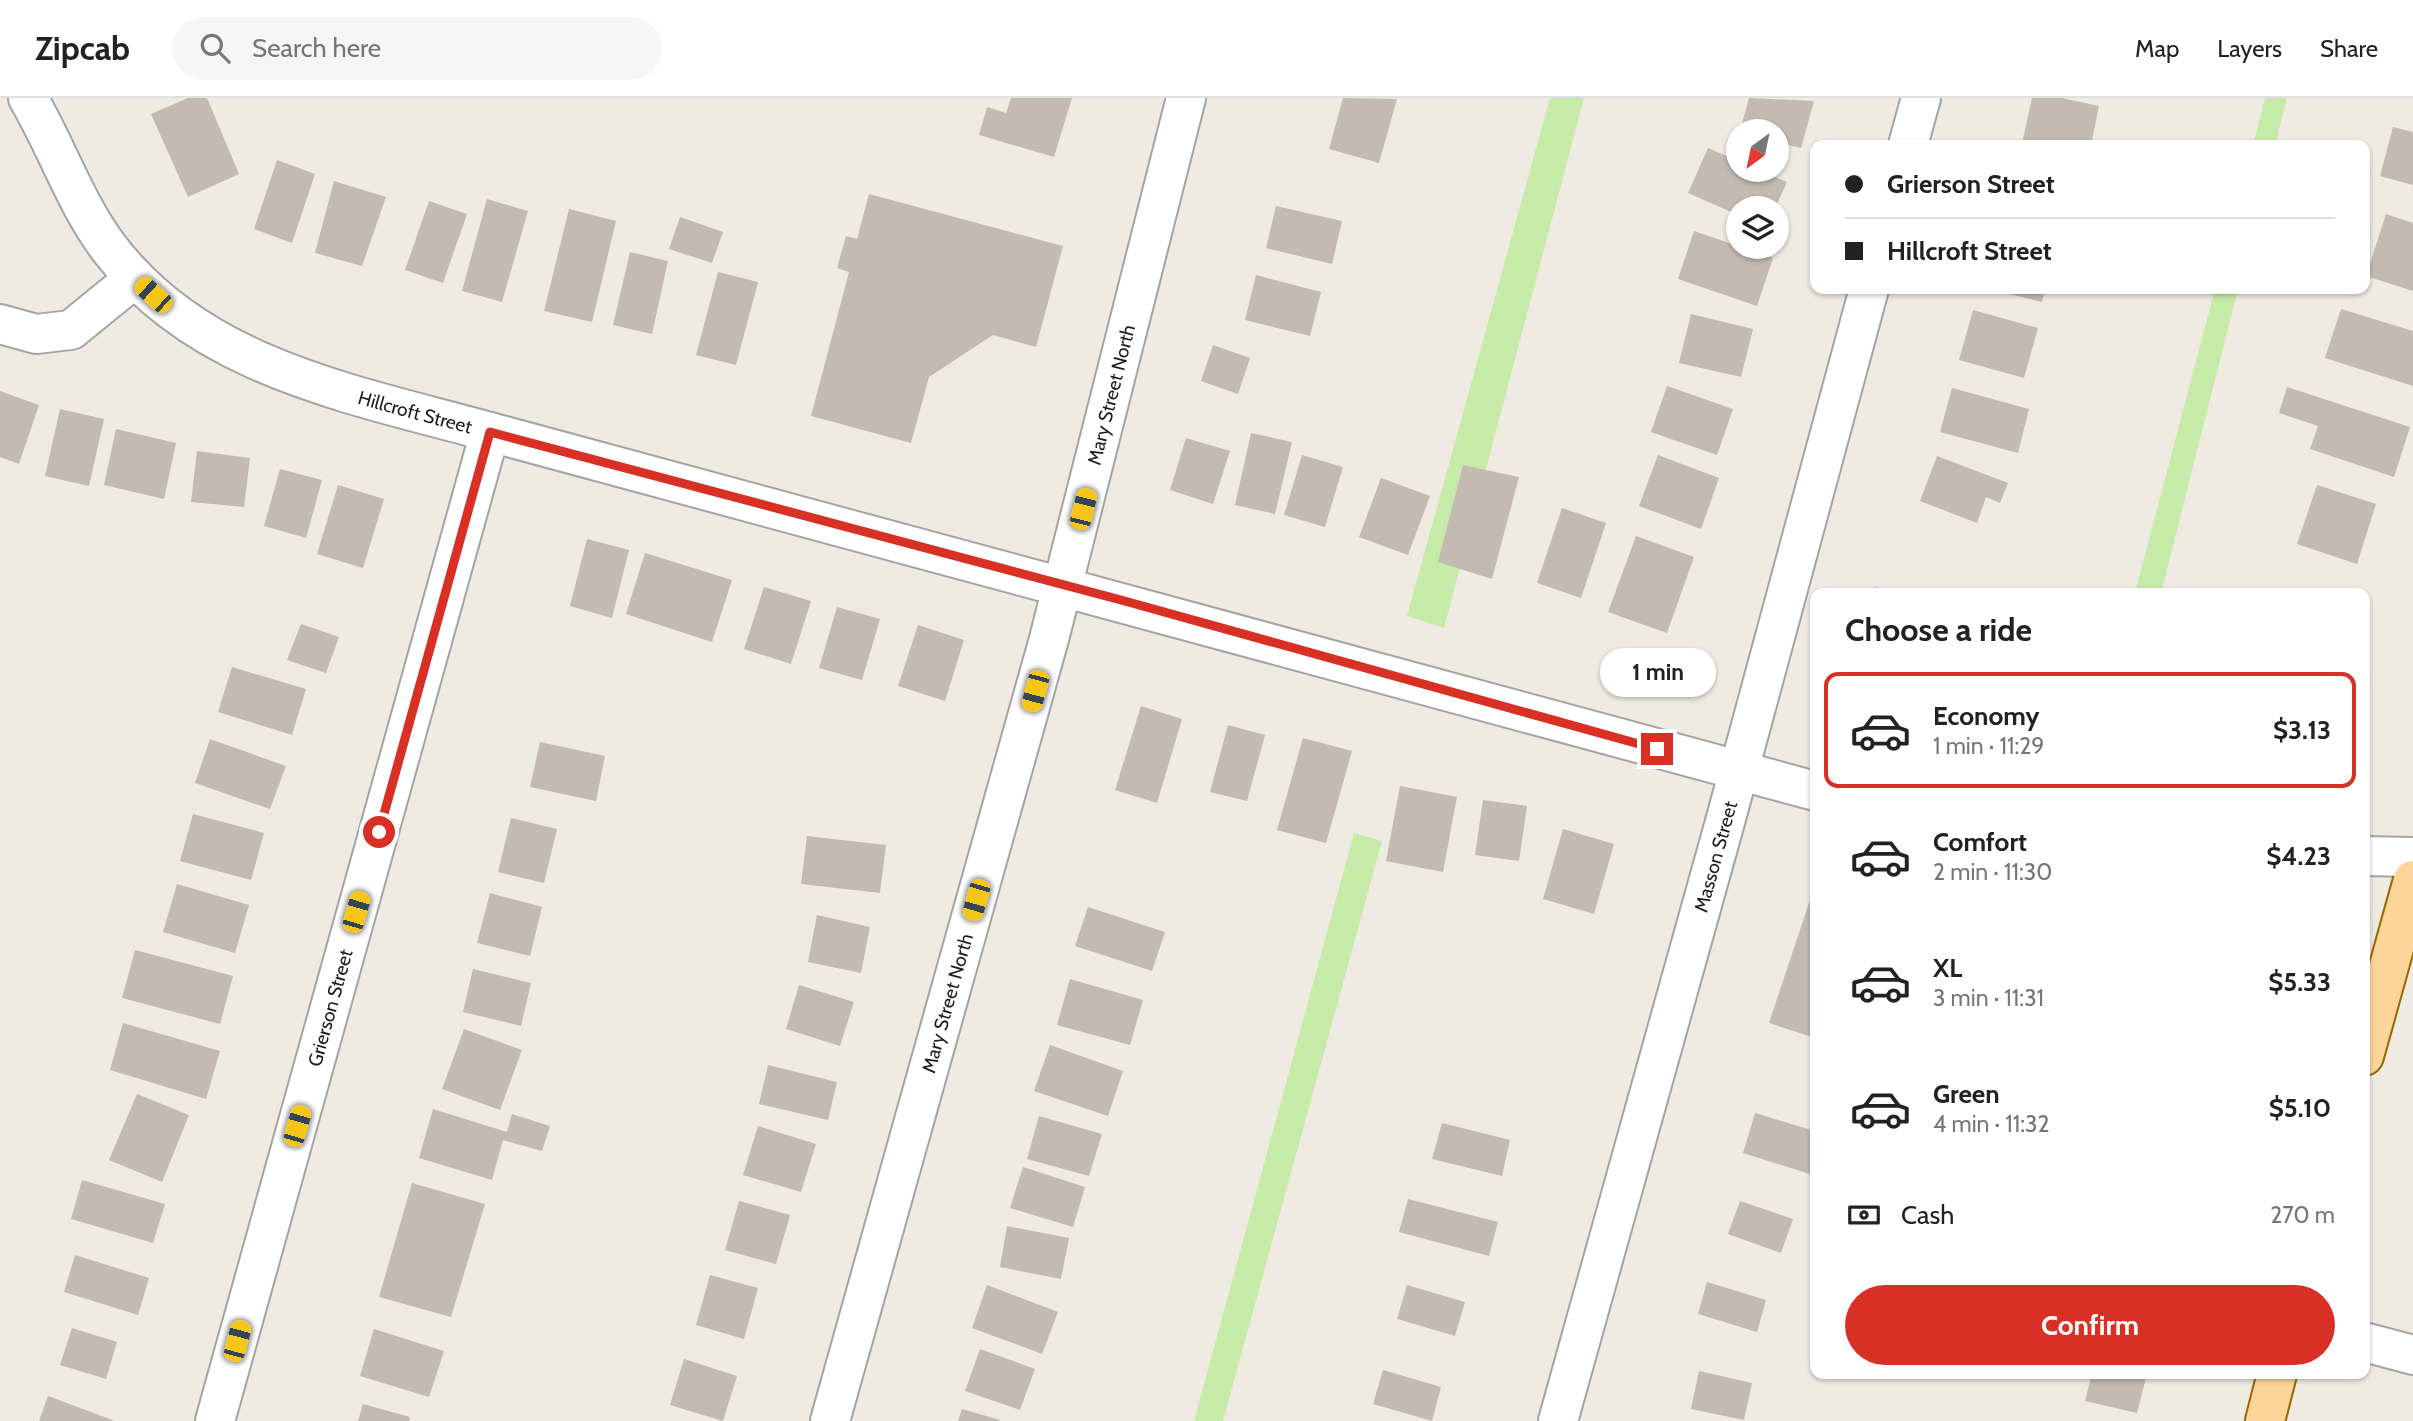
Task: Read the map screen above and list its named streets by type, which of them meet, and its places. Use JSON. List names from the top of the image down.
{
  "streets": {
    "street": [
      "Mary Street North",
      "Hillcroft Street",
      "Masson Street",
      "Grierson Street"
    ]
  },
  "crossings": [
    ["Mary Street North", "Hillcroft Street"],
    ["Hillcroft Street", "Masson Street"],
    ["Hillcroft Street", "Grierson Street"]
  ],
  "north": "bottom left",
  "page": {
    "header": "Zipcab",
    "search": "Search here",
    "nav": ["Map", "Layers", "Share"],
    "banner": ["Grierson Street", "Hillcroft Street"],
    "heading": "Choose a ride",
    "bubble": "1 min",
    "list": [
      {
        "name": "Economy",
        "note": "1 min · 11:29",
        "value": "$3.13"
      },
      {
        "name": "Comfort",
        "note": "2 min · 11:30",
        "value": "$4.23"
      },
      {
        "name": "XL",
        "note": "3 min · 11:31",
        "value": "$5.33"
      },
      {
        "name": "Green",
        "note": "4 min · 11:32",
        "value": "$5.10"
      }
    ],
    "pay": ["Cash", "270 m"],
    "buttons": "Confirm"
  }
}
